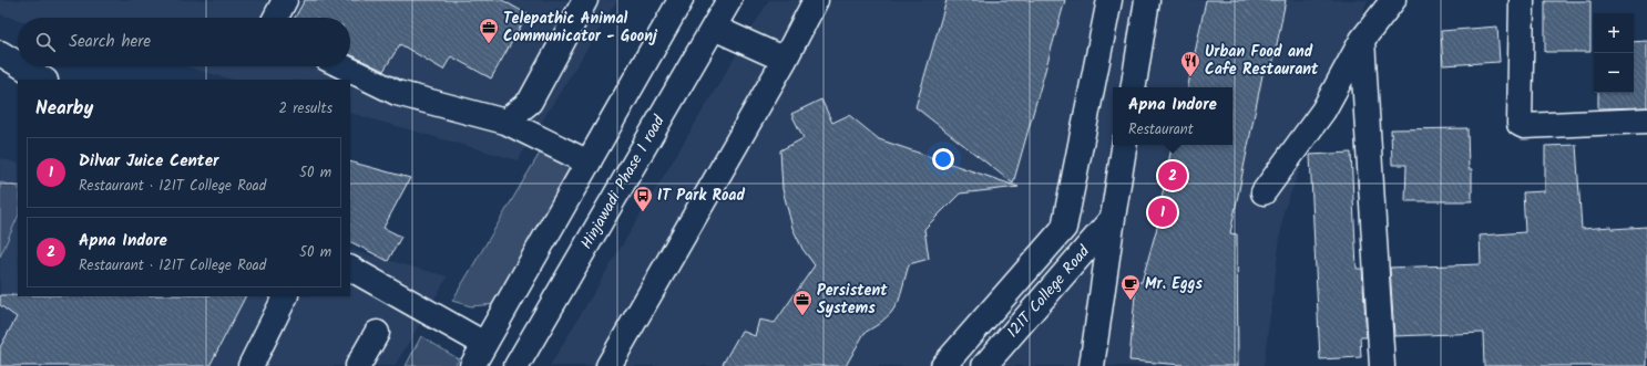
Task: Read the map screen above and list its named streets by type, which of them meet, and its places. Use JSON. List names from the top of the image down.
{
  "streets": {
    "street": ["Hinjawadi Phase 1 road", "I2IT College Road"]
  },
  "places": {
    "office": ["Telepathic Animal Communicator - Goonj", "Persistent Systems"],
    "restaurant": ["Urban Food and Cafe Restaurant"],
    "bus stop": ["IT Park Road"],
    "cafe": ["Mr. Eggs"]
  },
  "page": {
    "map_buttons": ["+", "−"],
    "search": "Search here",
    "heading": ["Nearby", "2 results"],
    "popup": ["Apna Indore", "Restaurant"],
    "list": [
      {
        "mark": "1",
        "name": "Dilvar Juice Center",
        "note": "Restaurant · I2IT College Road",
        "value": "50 m"
      },
      {
        "mark": "2",
        "name": "Apna Indore",
        "note": "Restaurant · I2IT College Road",
        "value": "50 m"
      }
    ],
    "pins": ["2", "1"]
  }
}
